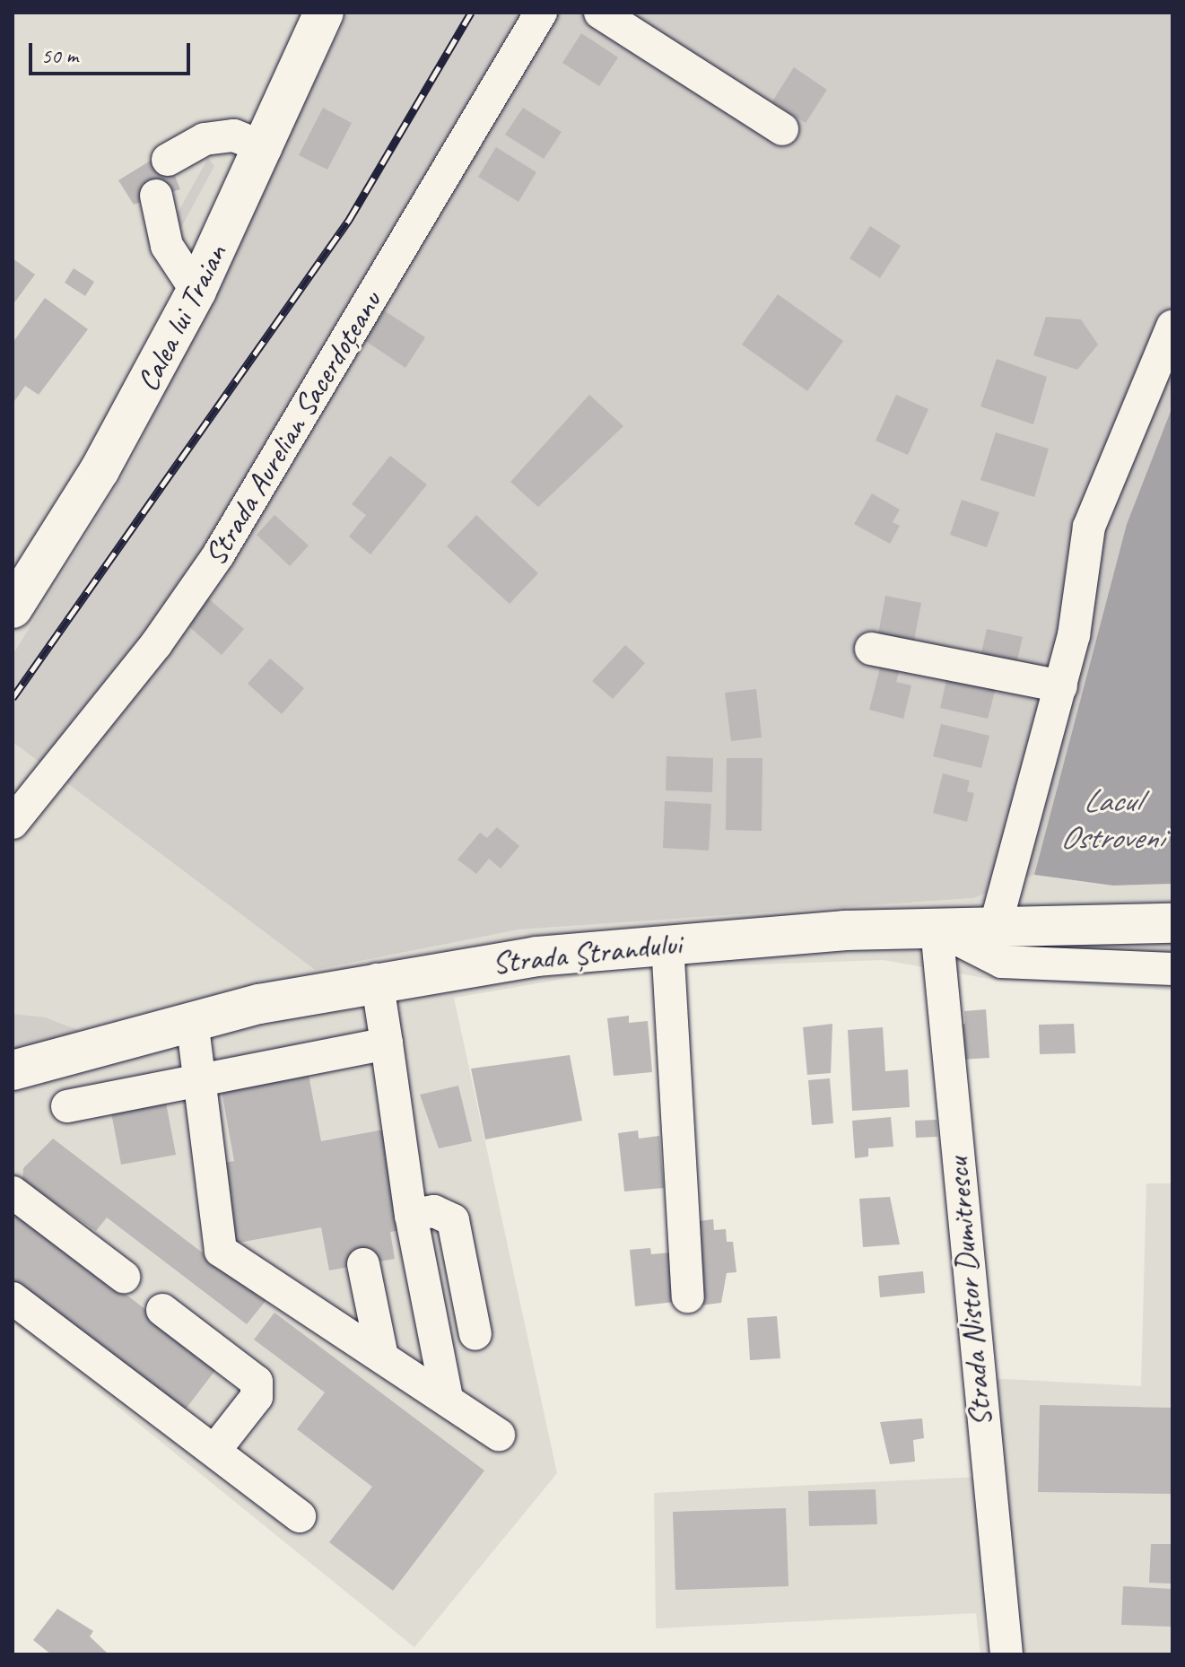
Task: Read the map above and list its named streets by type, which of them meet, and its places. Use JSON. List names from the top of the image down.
{
  "streets": {
    "main road": ["Calea lui Traian", "Strada Ștrandului"],
    "street": ["Strada Aurelian Sacerdoțeanu", "Strada Nistor Dumitrescu"]
  },
  "crossings": [
    ["Strada Ștrandului", "Strada Nistor Dumitrescu"]
  ],
  "water": ["Lacul Ostroveni"],
  "scale_bar": "50 m"
}
